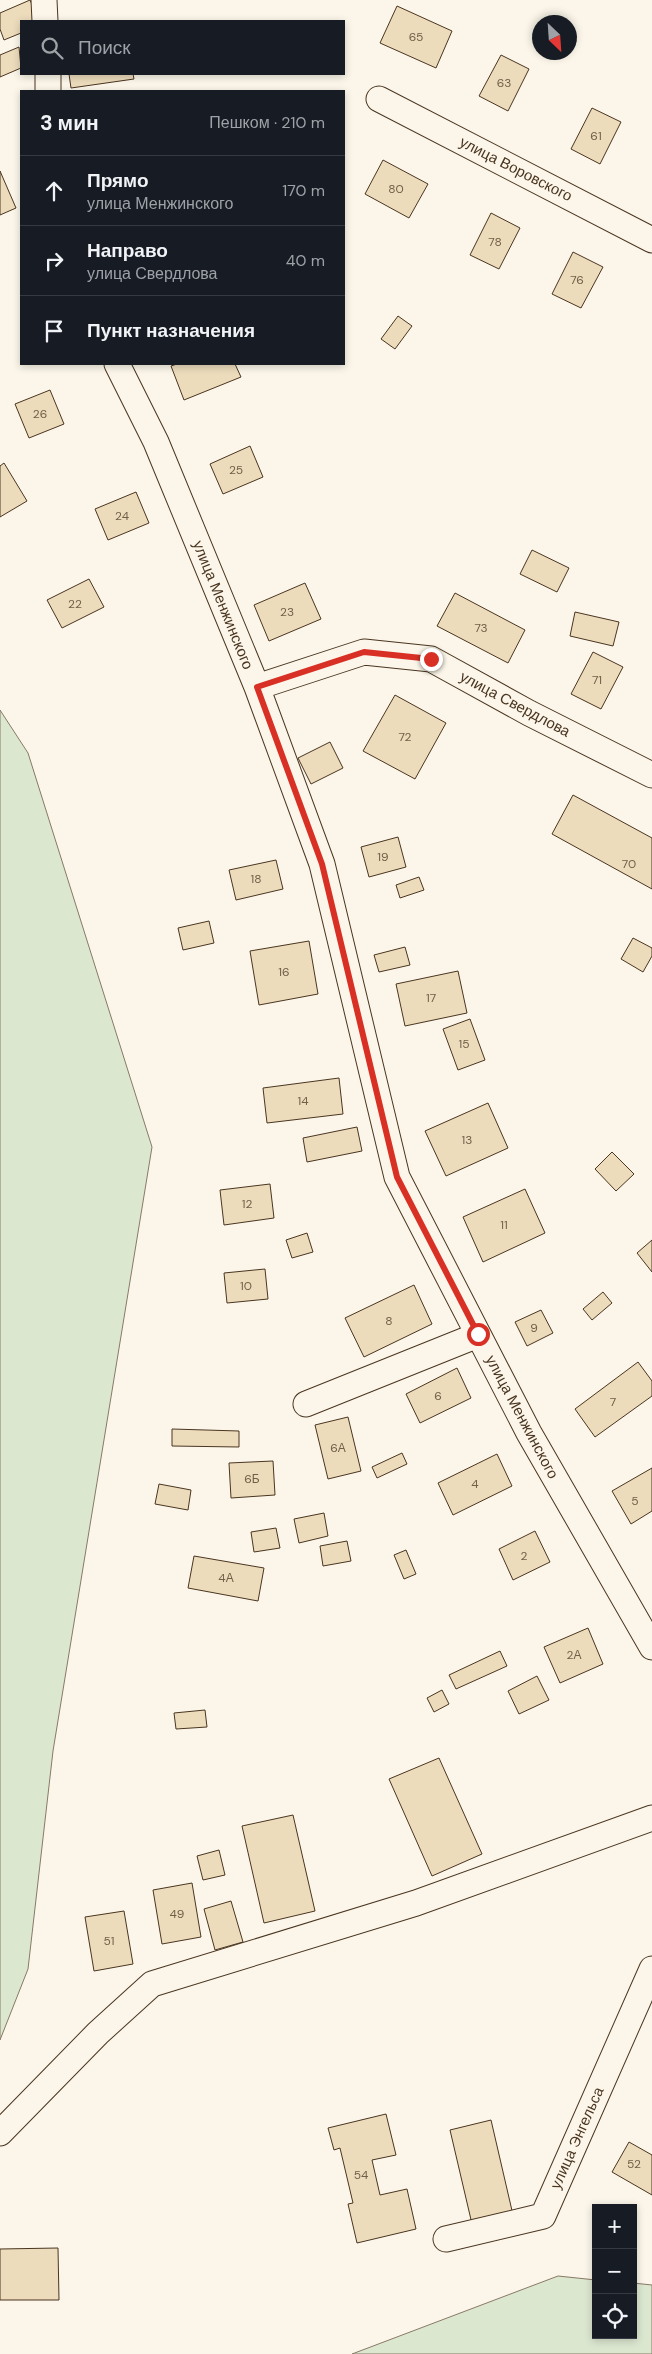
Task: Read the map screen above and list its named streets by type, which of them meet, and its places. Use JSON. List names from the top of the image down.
{
  "streets": {
    "street": [
      "улица Воровского",
      "улица Менжинского",
      "улица Свердлова",
      "улица Энгельса"
    ]
  },
  "crossings": [
    ["улица Менжинского", "улица Свердлова"]
  ],
  "house_numbers": [
    "65",
    "63",
    "61",
    "80",
    "78",
    "76",
    "26",
    "25",
    "24",
    "22",
    "23",
    "73",
    "71",
    "72",
    "19",
    "70",
    "18",
    "16",
    "17",
    "15",
    "14",
    "13",
    "12",
    "11",
    "10",
    "8",
    "9",
    "6",
    "7",
    "6А",
    "6Б",
    "4",
    "5",
    "2",
    "4А",
    "2А",
    "49",
    "51",
    "52",
    "54"
  ],
  "north": "bottom right",
  "page": {
    "search": "Поиск",
    "heading": ["3 мин", "Пешком · 210 m"],
    "list": [
      ["Прямо", "улица Менжинского", "170 m"],
      ["Направо", "улица Свердлова", "40 m"],
      "Пункт назначения"
    ],
    "map_buttons": ["+", "−"]
  }
}
